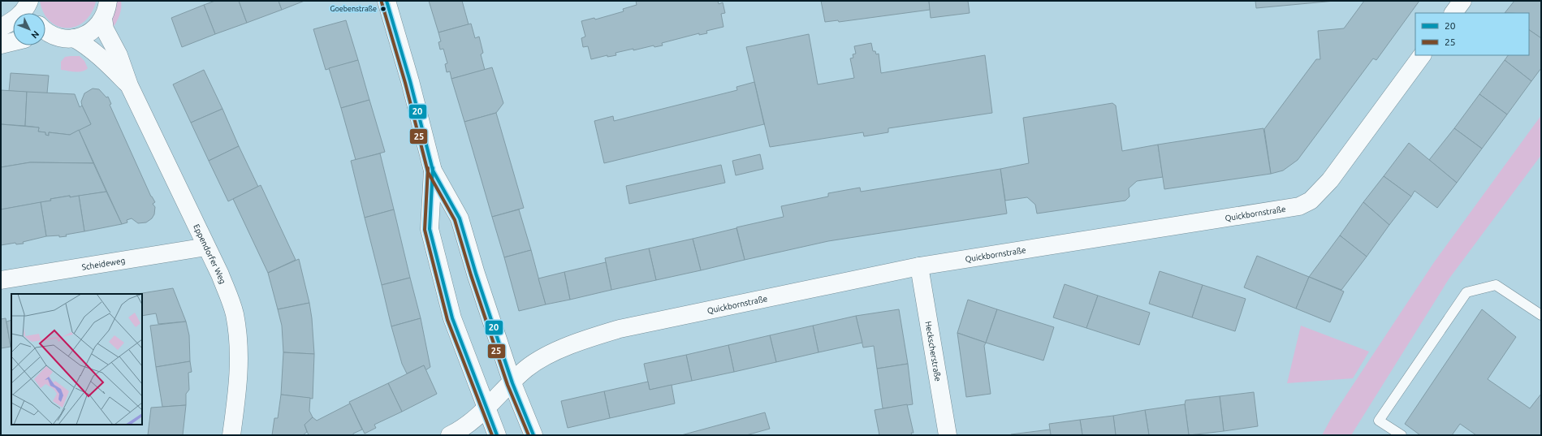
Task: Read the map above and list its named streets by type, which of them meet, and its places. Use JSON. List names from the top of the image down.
{
  "streets": {
    "street": [
      "Quickbornstraße",
      "Eppendorfer Weg",
      "Scheideweg",
      "Heckscherstraße"
    ]
  },
  "crossings": [
    ["Quickbornstraße", "Heckscherstraße"],
    ["Eppendorfer Weg", "Scheideweg"]
  ],
  "places": ["Goebenstraße"],
  "lines": ["transit line 20", "transit line 25"],
  "legend": ["20", "25"],
  "north": "bottom right"
}
